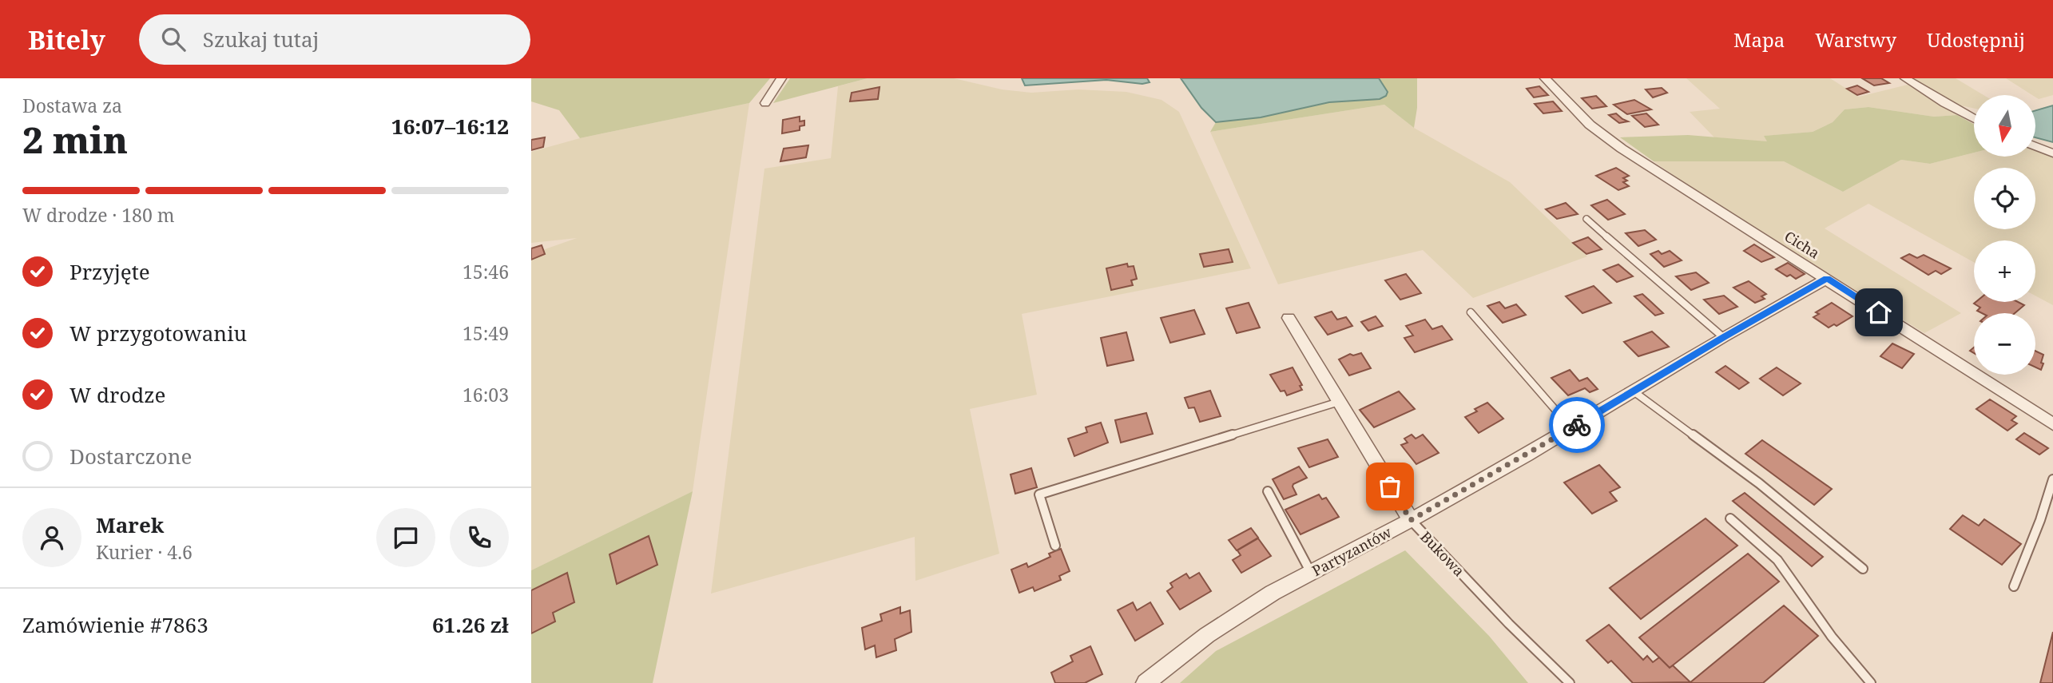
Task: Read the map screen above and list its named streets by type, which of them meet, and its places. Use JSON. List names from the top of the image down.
{
  "streets": {
    "street": ["Cicha", "Partyzantów", "Bukowa"]
  },
  "crossings": [
    ["Cicha", "Partyzantów"],
    ["Partyzantów", "Bukowa"]
  ],
  "north": "bottom",
  "page": {
    "header": "Bitely",
    "search": "Szukaj tutaj",
    "nav": ["Mapa", "Warstwy", "Udostępnij"],
    "heading": ["2 min", "Dostawa za", "16:07–16:12"],
    "panel": [
      "Marek",
      "Kurier · 4.6",
      "Zamówienie #7863",
      "61.26 zł"
    ],
    "map_buttons": ["+", "−"],
    "bar": "W drodze · 180 m",
    "list": [
      ["Przyjęte", "15:46"],
      ["W przygotowaniu", "15:49"],
      ["W drodze", "16:03"],
      "Dostarczone"
    ]
  }
}
